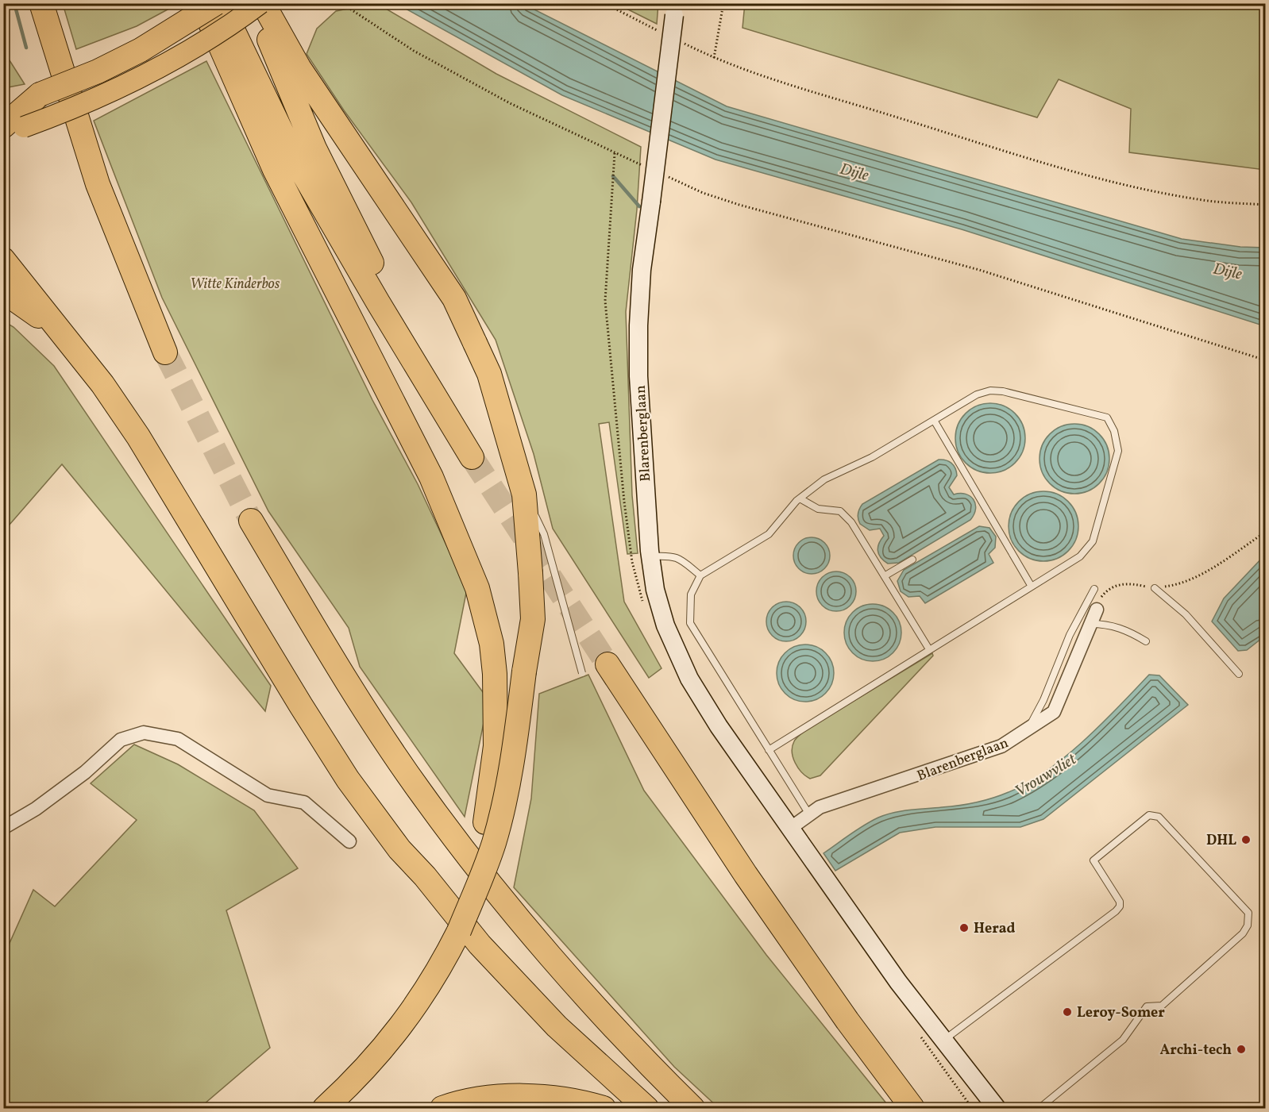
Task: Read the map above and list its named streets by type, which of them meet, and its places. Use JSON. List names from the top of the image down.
{
  "streets": {
    "street": ["Blarenberglaan"]
  },
  "water": ["Dijle", "Vrouwvliet"],
  "parks": ["Witte Kinderbos"],
  "places": [
    "DHL",
    "Herad",
    "Leroy-Somer",
    "Archi-tech"
  ]
}
